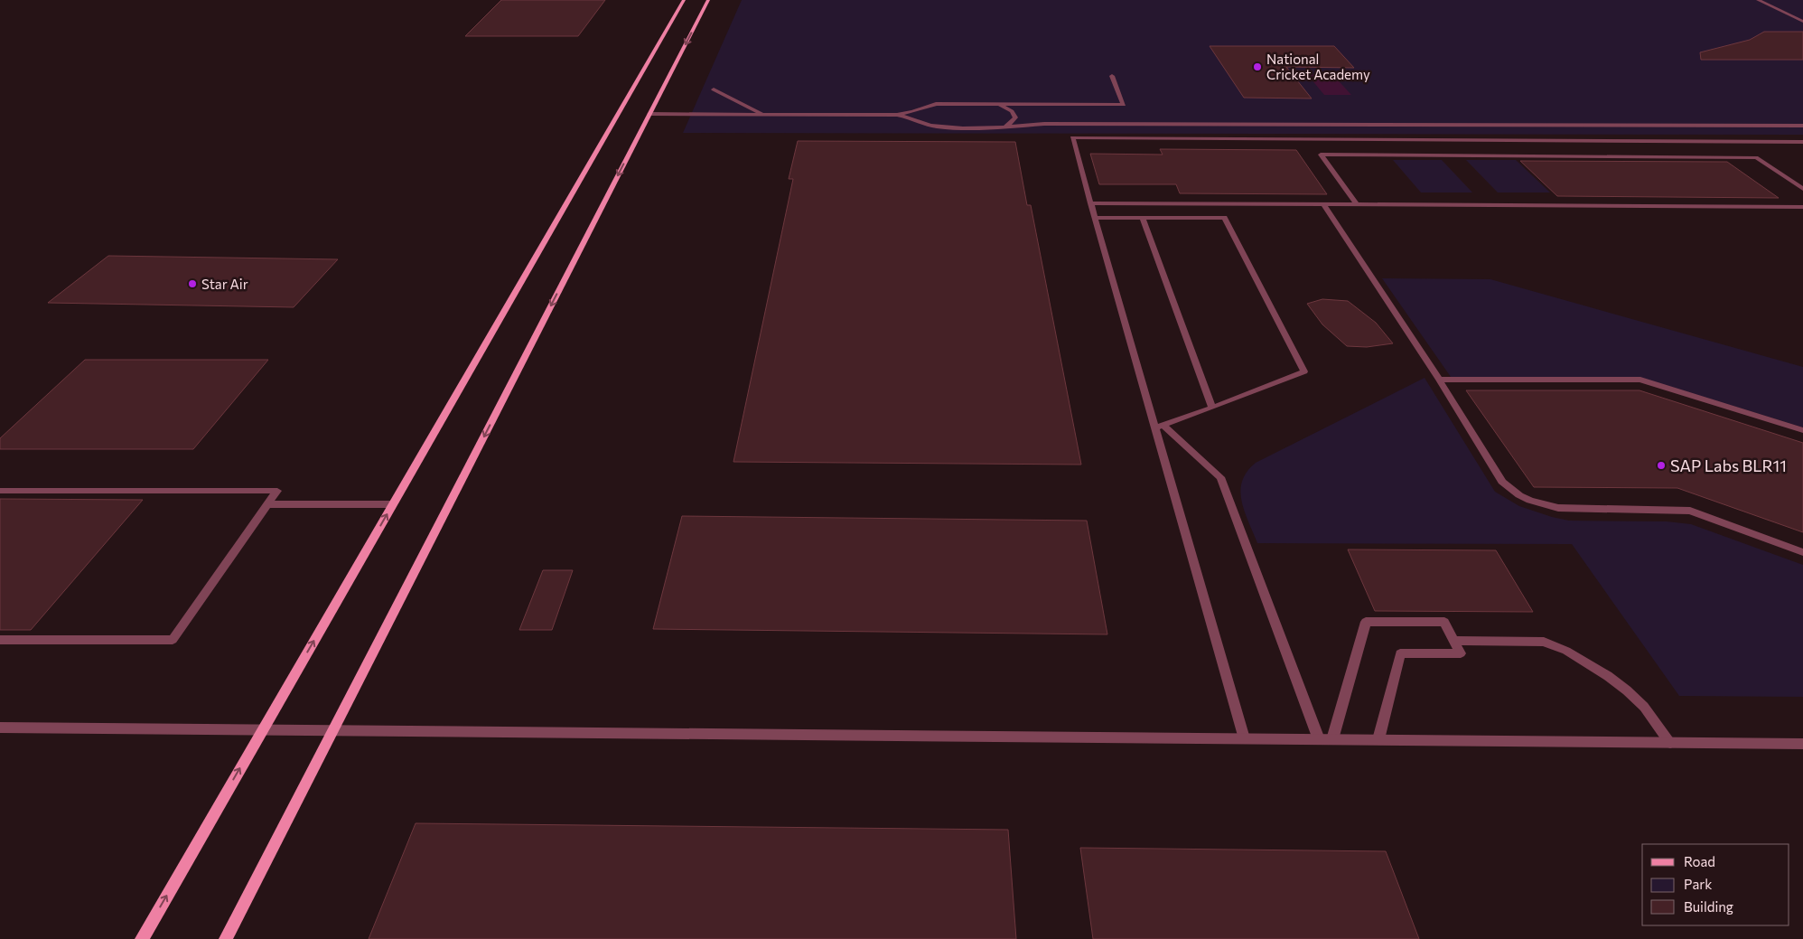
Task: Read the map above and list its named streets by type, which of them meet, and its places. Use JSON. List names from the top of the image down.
{
  "places": ["National Cricket Academy", "Star Air", "SAP Labs BLR11"],
  "legend": ["Road", "Park", "Building"]
}
